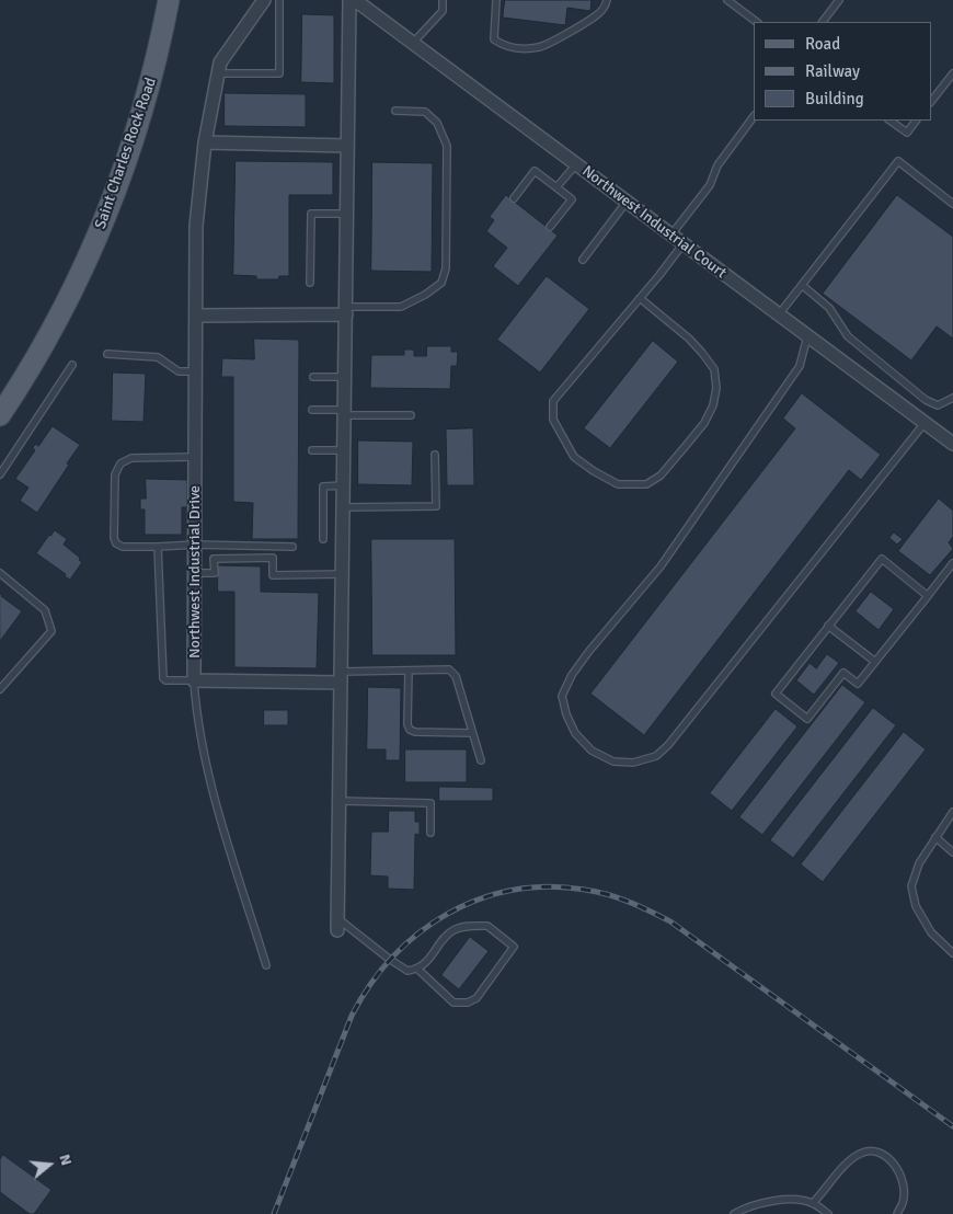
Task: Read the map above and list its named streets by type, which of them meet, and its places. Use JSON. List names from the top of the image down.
{
  "streets": {
    "main road": ["Saint Charles Rock Road"],
    "street": ["Northwest Industrial Court", "Northwest Industrial Drive"]
  },
  "legend": ["Road", "Railway", "Building"],
  "north": "right"
}
